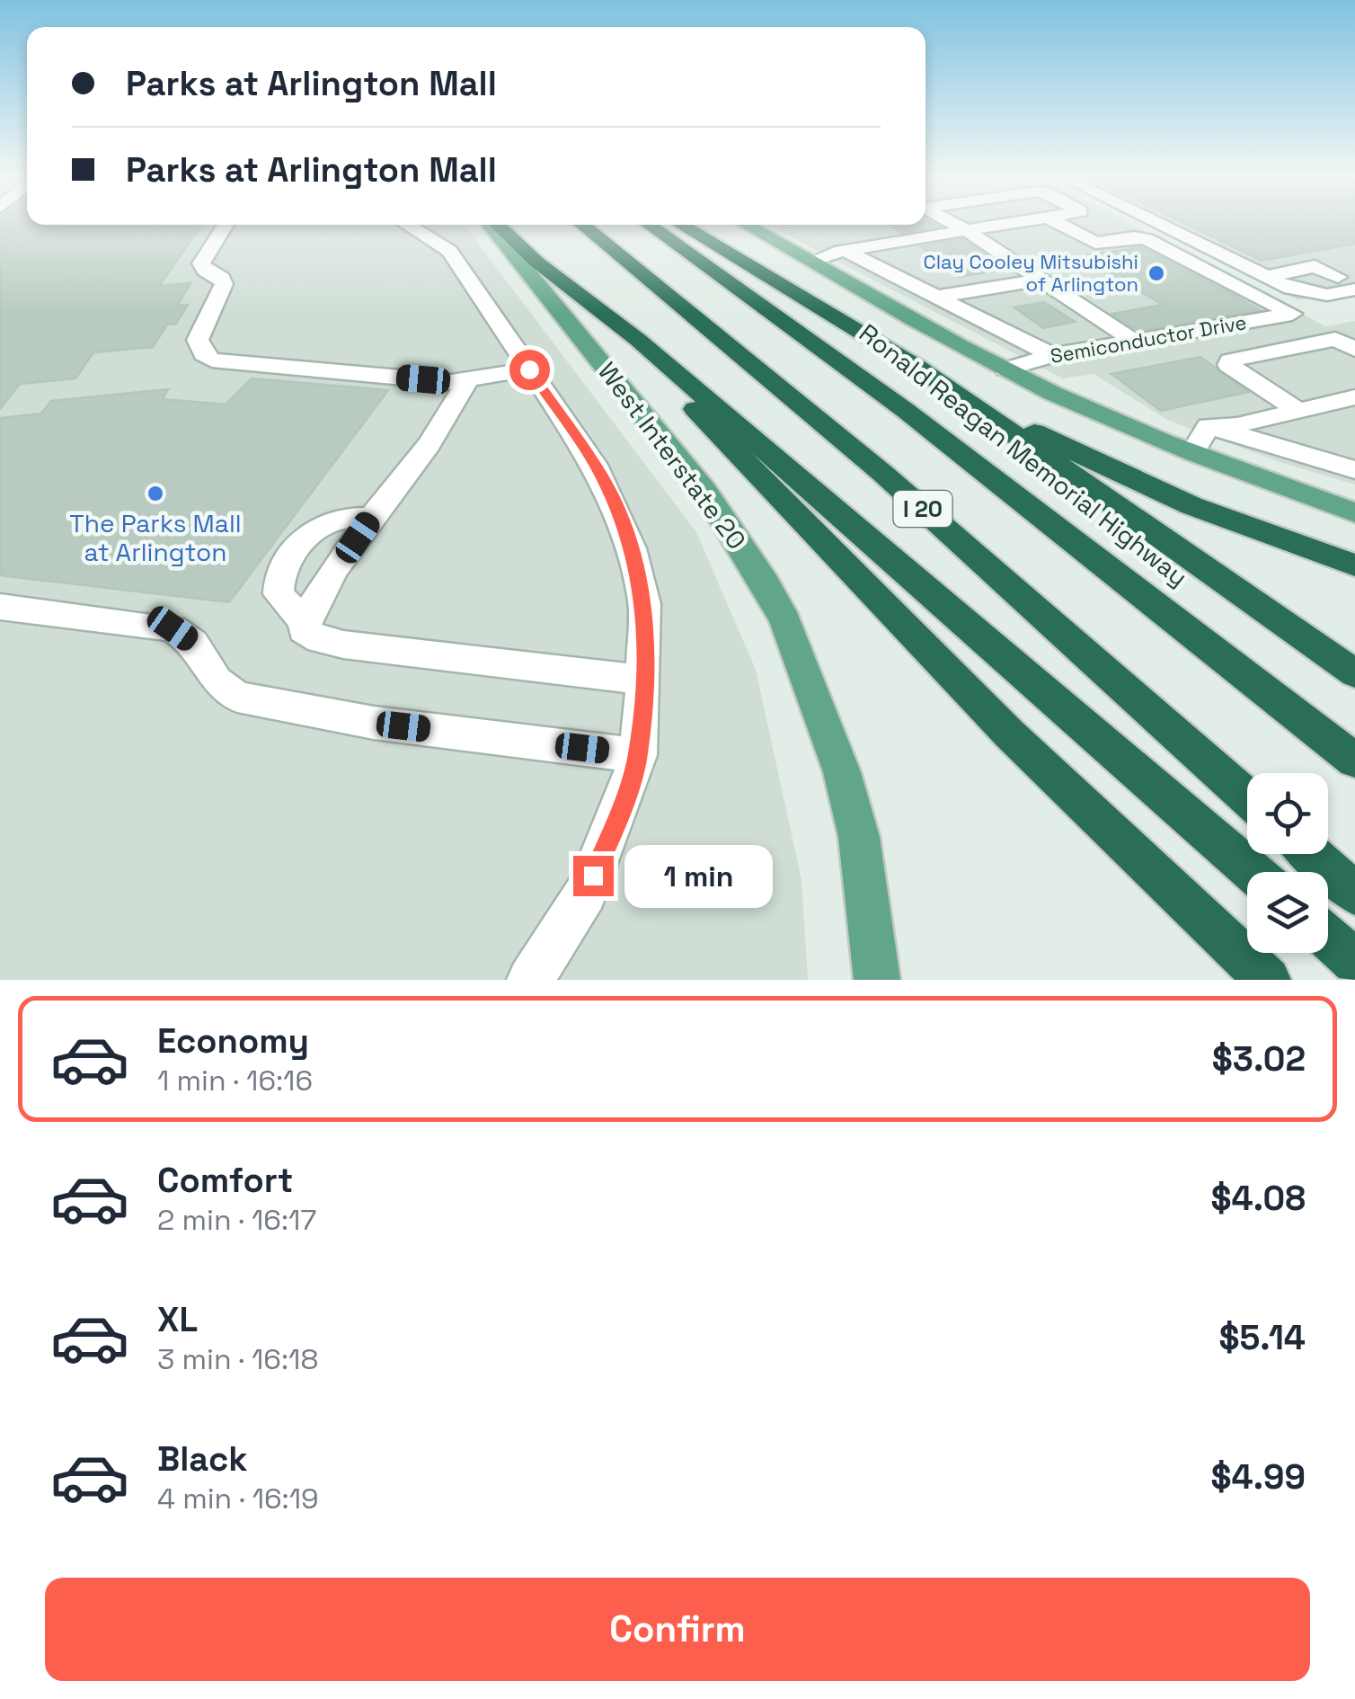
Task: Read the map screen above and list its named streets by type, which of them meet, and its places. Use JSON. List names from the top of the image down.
{
  "streets": {
    "highway": ["Ronald Reagan Memorial Highway", "I 20"],
    "main road": ["West Interstate 20"],
    "street": ["Semiconductor Drive"]
  },
  "places": ["Clay Cooley Mitsubishi of Arlington", "The Parks Mall at Arlington"],
  "page": {
    "banner": ["Parks at Arlington Mall", "Parks at Arlington Mall"],
    "bubble": "1 min",
    "list": [
      {
        "name": "Economy",
        "note": "1 min · 16:16",
        "value": "$3.02"
      },
      {
        "name": "Comfort",
        "note": "2 min · 16:17",
        "value": "$4.08"
      },
      {
        "name": "XL",
        "note": "3 min · 16:18",
        "value": "$5.14"
      },
      {
        "name": "Black",
        "note": "4 min · 16:19",
        "value": "$4.99"
      }
    ],
    "buttons": "Confirm"
  }
}
